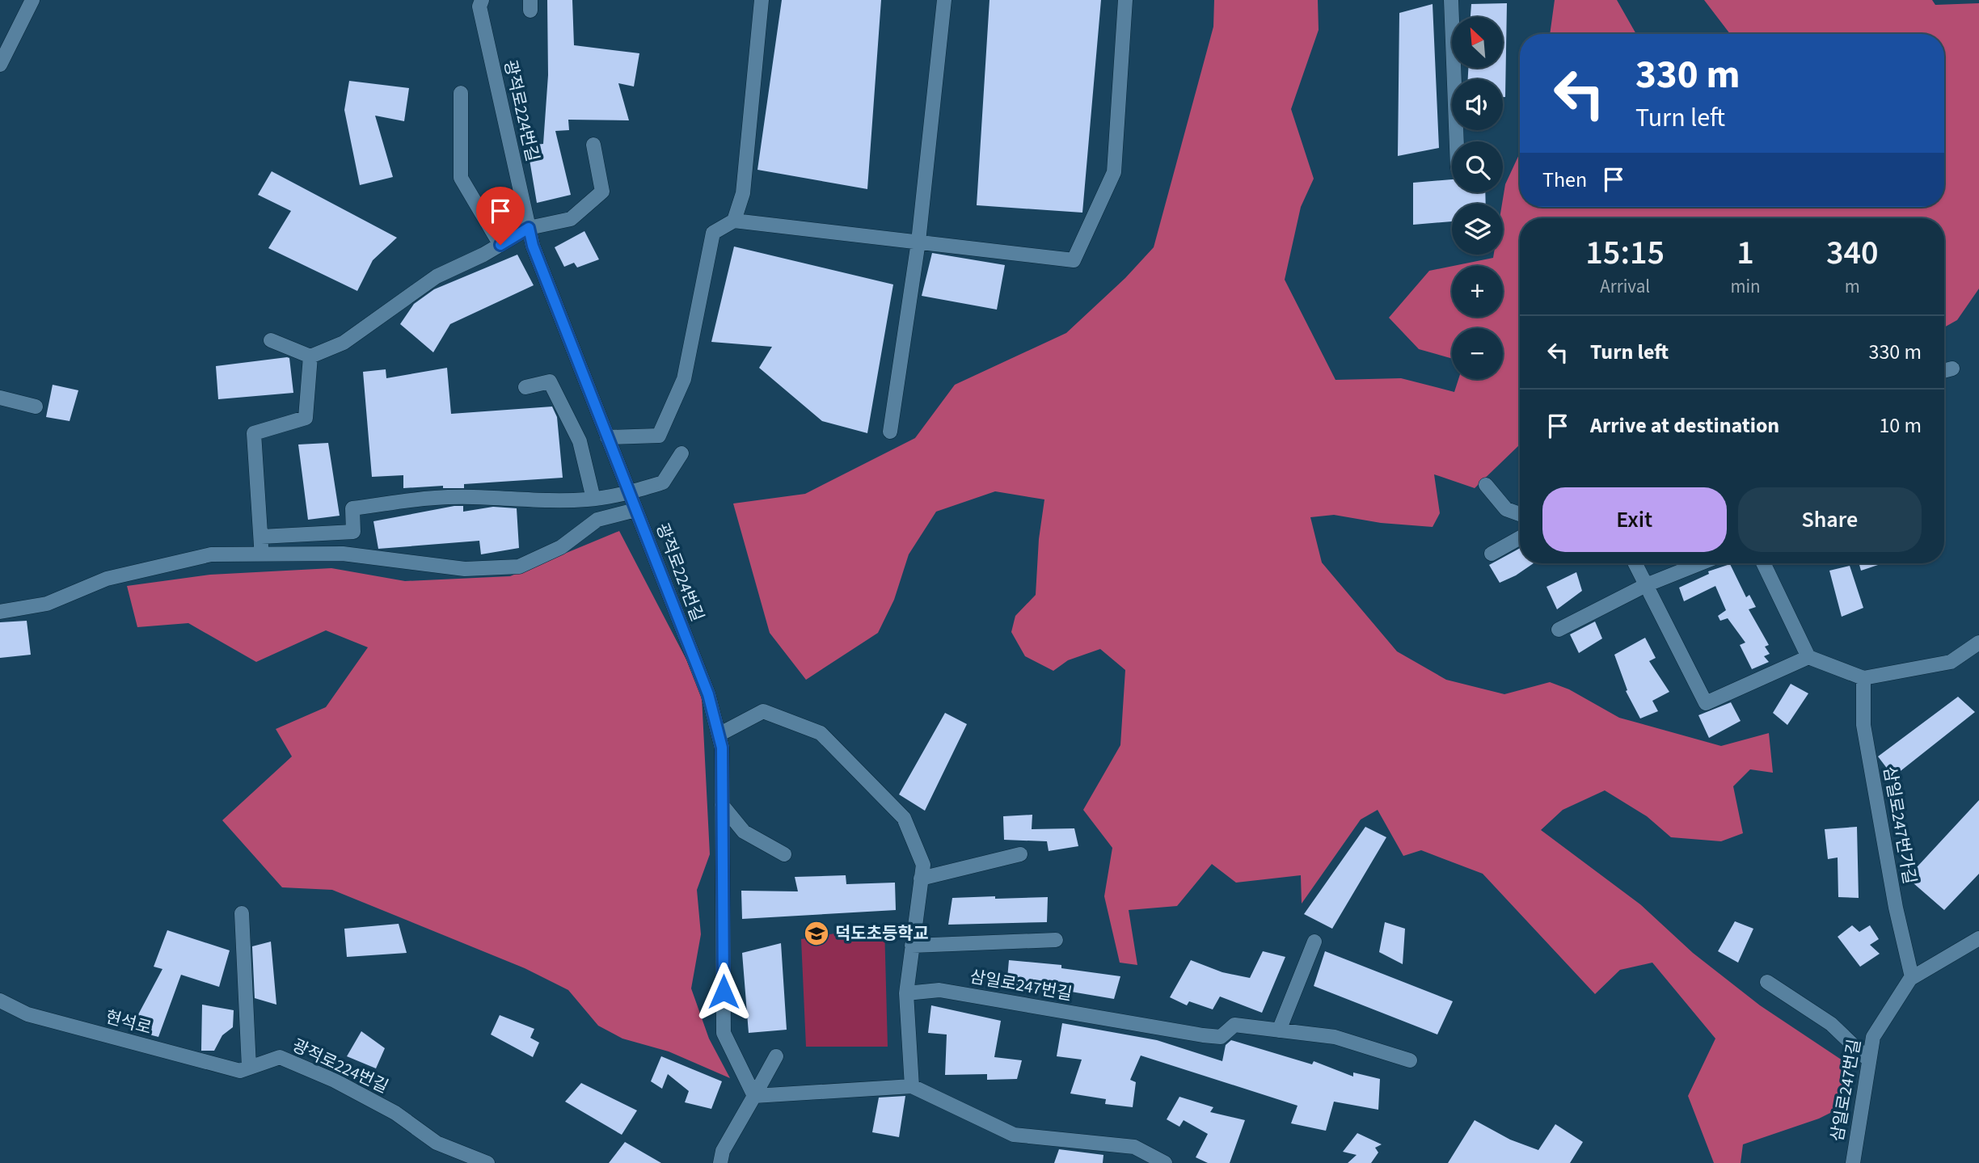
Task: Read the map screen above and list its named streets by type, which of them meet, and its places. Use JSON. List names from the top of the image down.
{
  "streets": {
    "street": [
      "광적로224번길",
      "삼일로247번가길",
      "삼일로247번길",
      "현석로"
    ]
  },
  "crossings": [
    ["광적로224번길", "현석로"],
    ["삼일로247번가길", "삼일로247번길"]
  ],
  "places": {
    "school or university": ["덕도초등학교"]
  },
  "north": "top left",
  "page": {
    "map_buttons": ["+", "−"],
    "turn": ["330 m", "Turn left"],
    "then": "Then",
    "eta": [
      "15:15",
      "Arrival",
      "1",
      "min",
      "340",
      "m"
    ],
    "list": [
      {
        "name": "Turn left",
        "value": "330 m"
      },
      {
        "name": "Arrive at destination",
        "value": "10 m"
      }
    ],
    "buttons": ["Exit", "Share"]
  }
}
